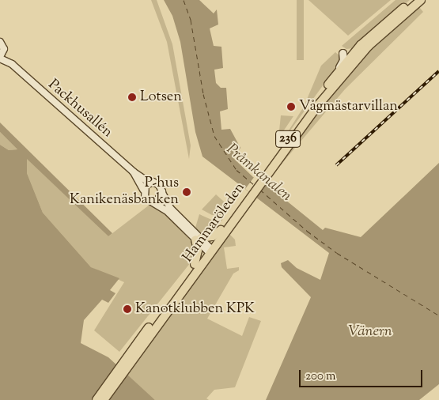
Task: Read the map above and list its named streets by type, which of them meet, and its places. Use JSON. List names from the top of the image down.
{
  "streets": {
    "main road": ["236", "Hammaröleden"],
    "street": ["Packhusallén"]
  },
  "water": ["Pråmkanalen", "Vänern"],
  "places": [
    "Lotsen",
    "Vågmästarvillan",
    "P-hus Kanikenäsbanken",
    "Kanotklubben KPK"
  ],
  "scale_bar": "200 m"
}
